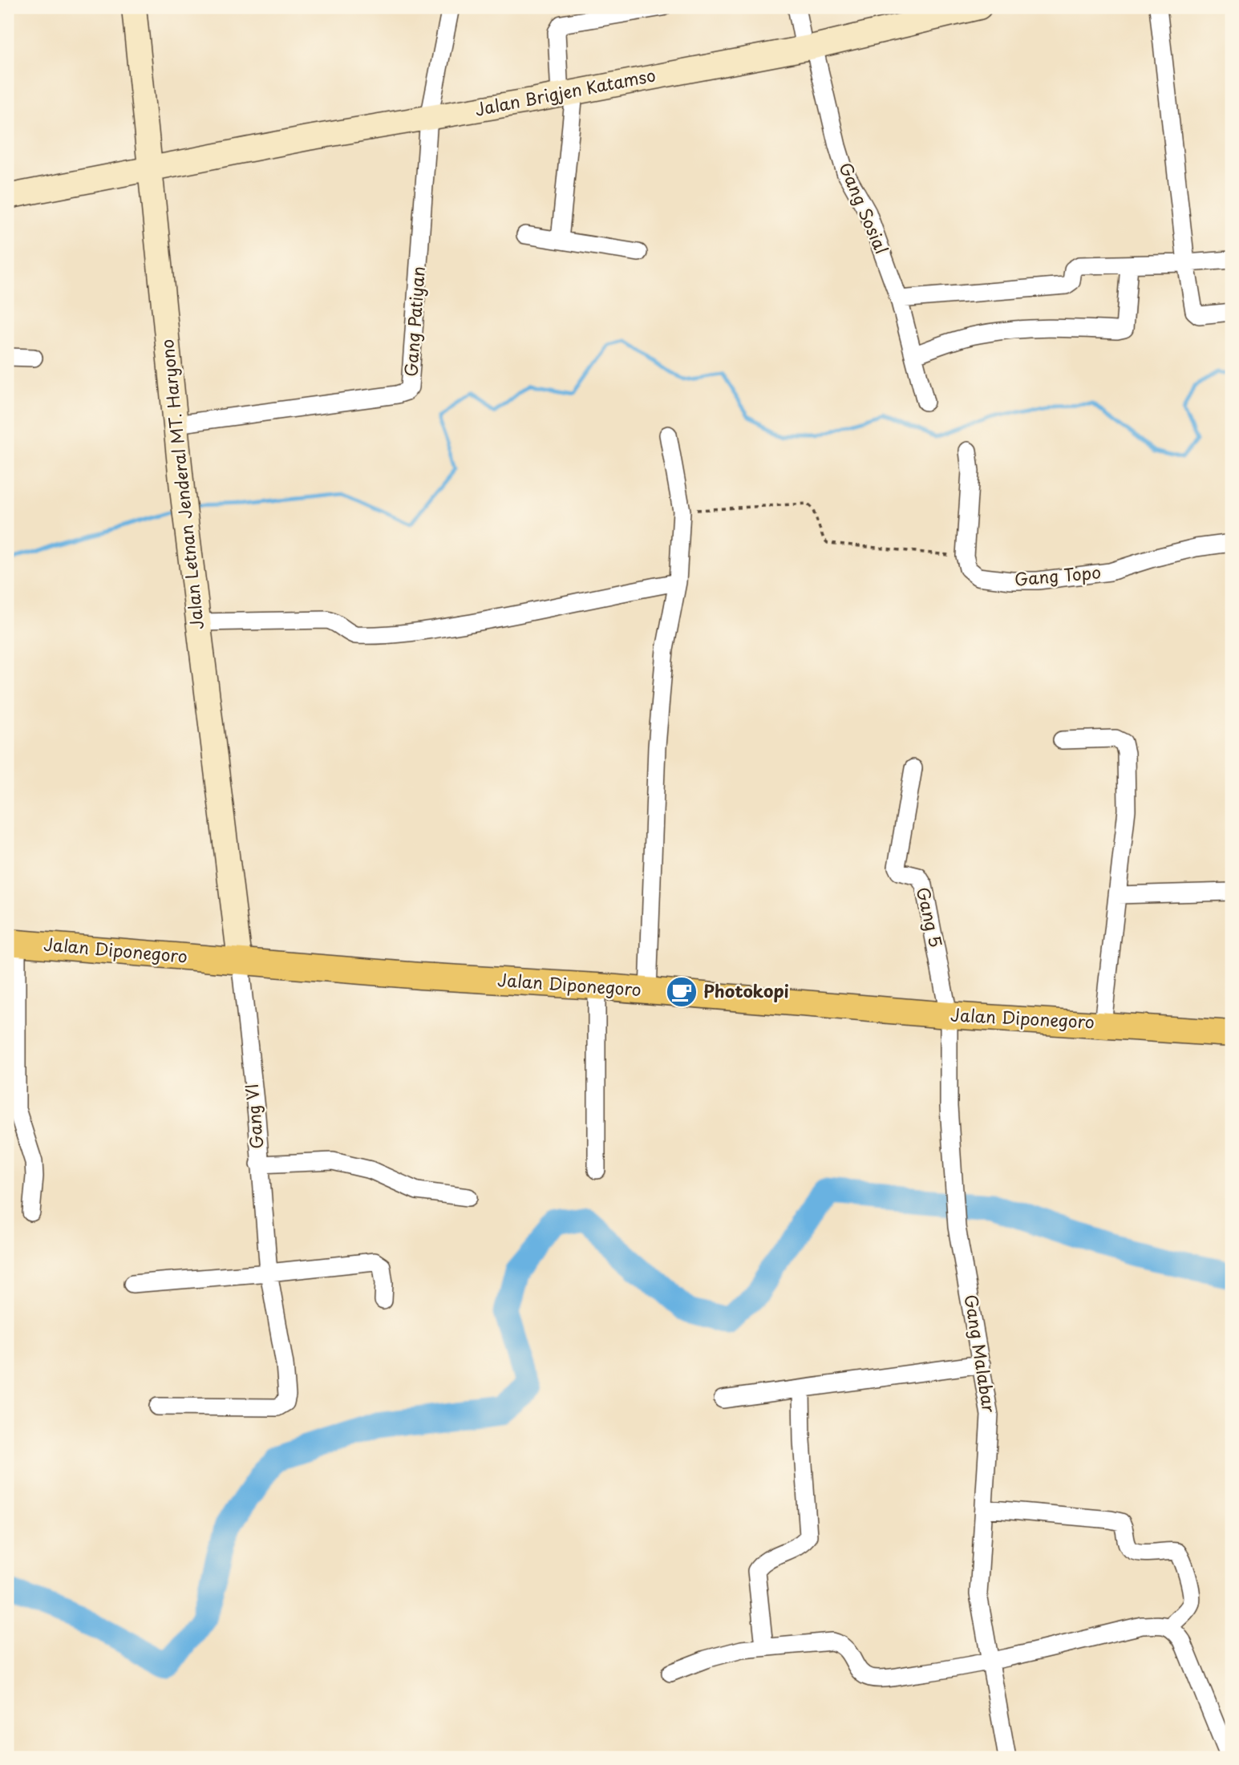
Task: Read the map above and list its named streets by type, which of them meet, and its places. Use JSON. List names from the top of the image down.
{
  "streets": {
    "main road": ["Jalan Diponegoro"],
    "street": [
      "Jalan Brigjen Katamso",
      "Gang Sosial",
      "Gang Patiyan",
      "Jalan Letnan Jenderal MT. Haryono",
      "Gang Topo",
      "Gang 5",
      "Gang VI",
      "Gang Malabar"
    ]
  },
  "crossings": [
    ["Jalan Brigjen Katamso", "Gang Sosial"],
    ["Jalan Brigjen Katamso", "Gang Patiyan"],
    ["Jalan Brigjen Katamso", "Jalan Letnan Jenderal MT. Haryono"],
    ["Gang Patiyan", "Jalan Letnan Jenderal MT. Haryono"],
    ["Jalan Letnan Jenderal MT. Haryono", "Jalan Diponegoro"],
    ["Jalan Letnan Jenderal MT. Haryono", "Gang VI"],
    ["Gang 5", "Jalan Diponegoro"],
    ["Gang 5", "Gang Malabar"],
    ["Jalan Diponegoro", "Gang VI"],
    ["Jalan Diponegoro", "Gang Malabar"]
  ],
  "places": {
    "cafe": ["Photokopi"]
  }
}
